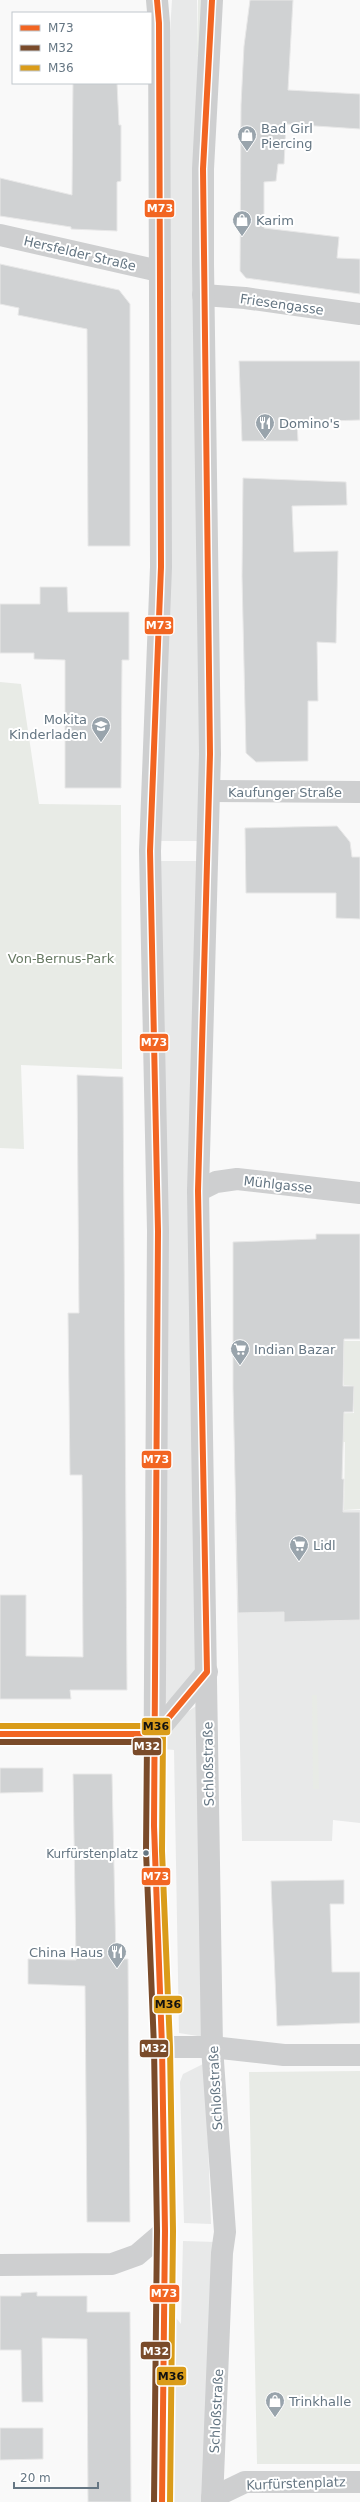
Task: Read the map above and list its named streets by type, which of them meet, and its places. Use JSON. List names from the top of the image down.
{
  "streets": {
    "street": [
      "Hersfelder Straße",
      "Friesengasse",
      "Kaufunger Straße",
      "Mühlgasse",
      "Schloßstraße",
      "Kurfürstenplatz"
    ]
  },
  "crossings": [
    ["Friesengasse", "Schloßstraße"],
    ["Kaufunger Straße", "Schloßstraße"],
    ["Mühlgasse", "Schloßstraße"],
    ["Schloßstraße", "Kurfürstenplatz"]
  ],
  "parks": ["Von-Bernus-Park"],
  "places": {
    "shop": ["Bad Girl Piercing", "Karim", "Trinkhalle"],
    "restaurant": ["Domino's", "China Haus"],
    "school or university": ["Mokita Kinderladen"],
    "supermarket": ["Indian Bazar", "Lidl"],
    "other": ["Kurfürstenplatz"]
  },
  "lines": ["transit line M73", "transit line M36", "transit line M32"],
  "legend": ["M73", "M32", "M36"],
  "scale_bar": "20 m"
}
